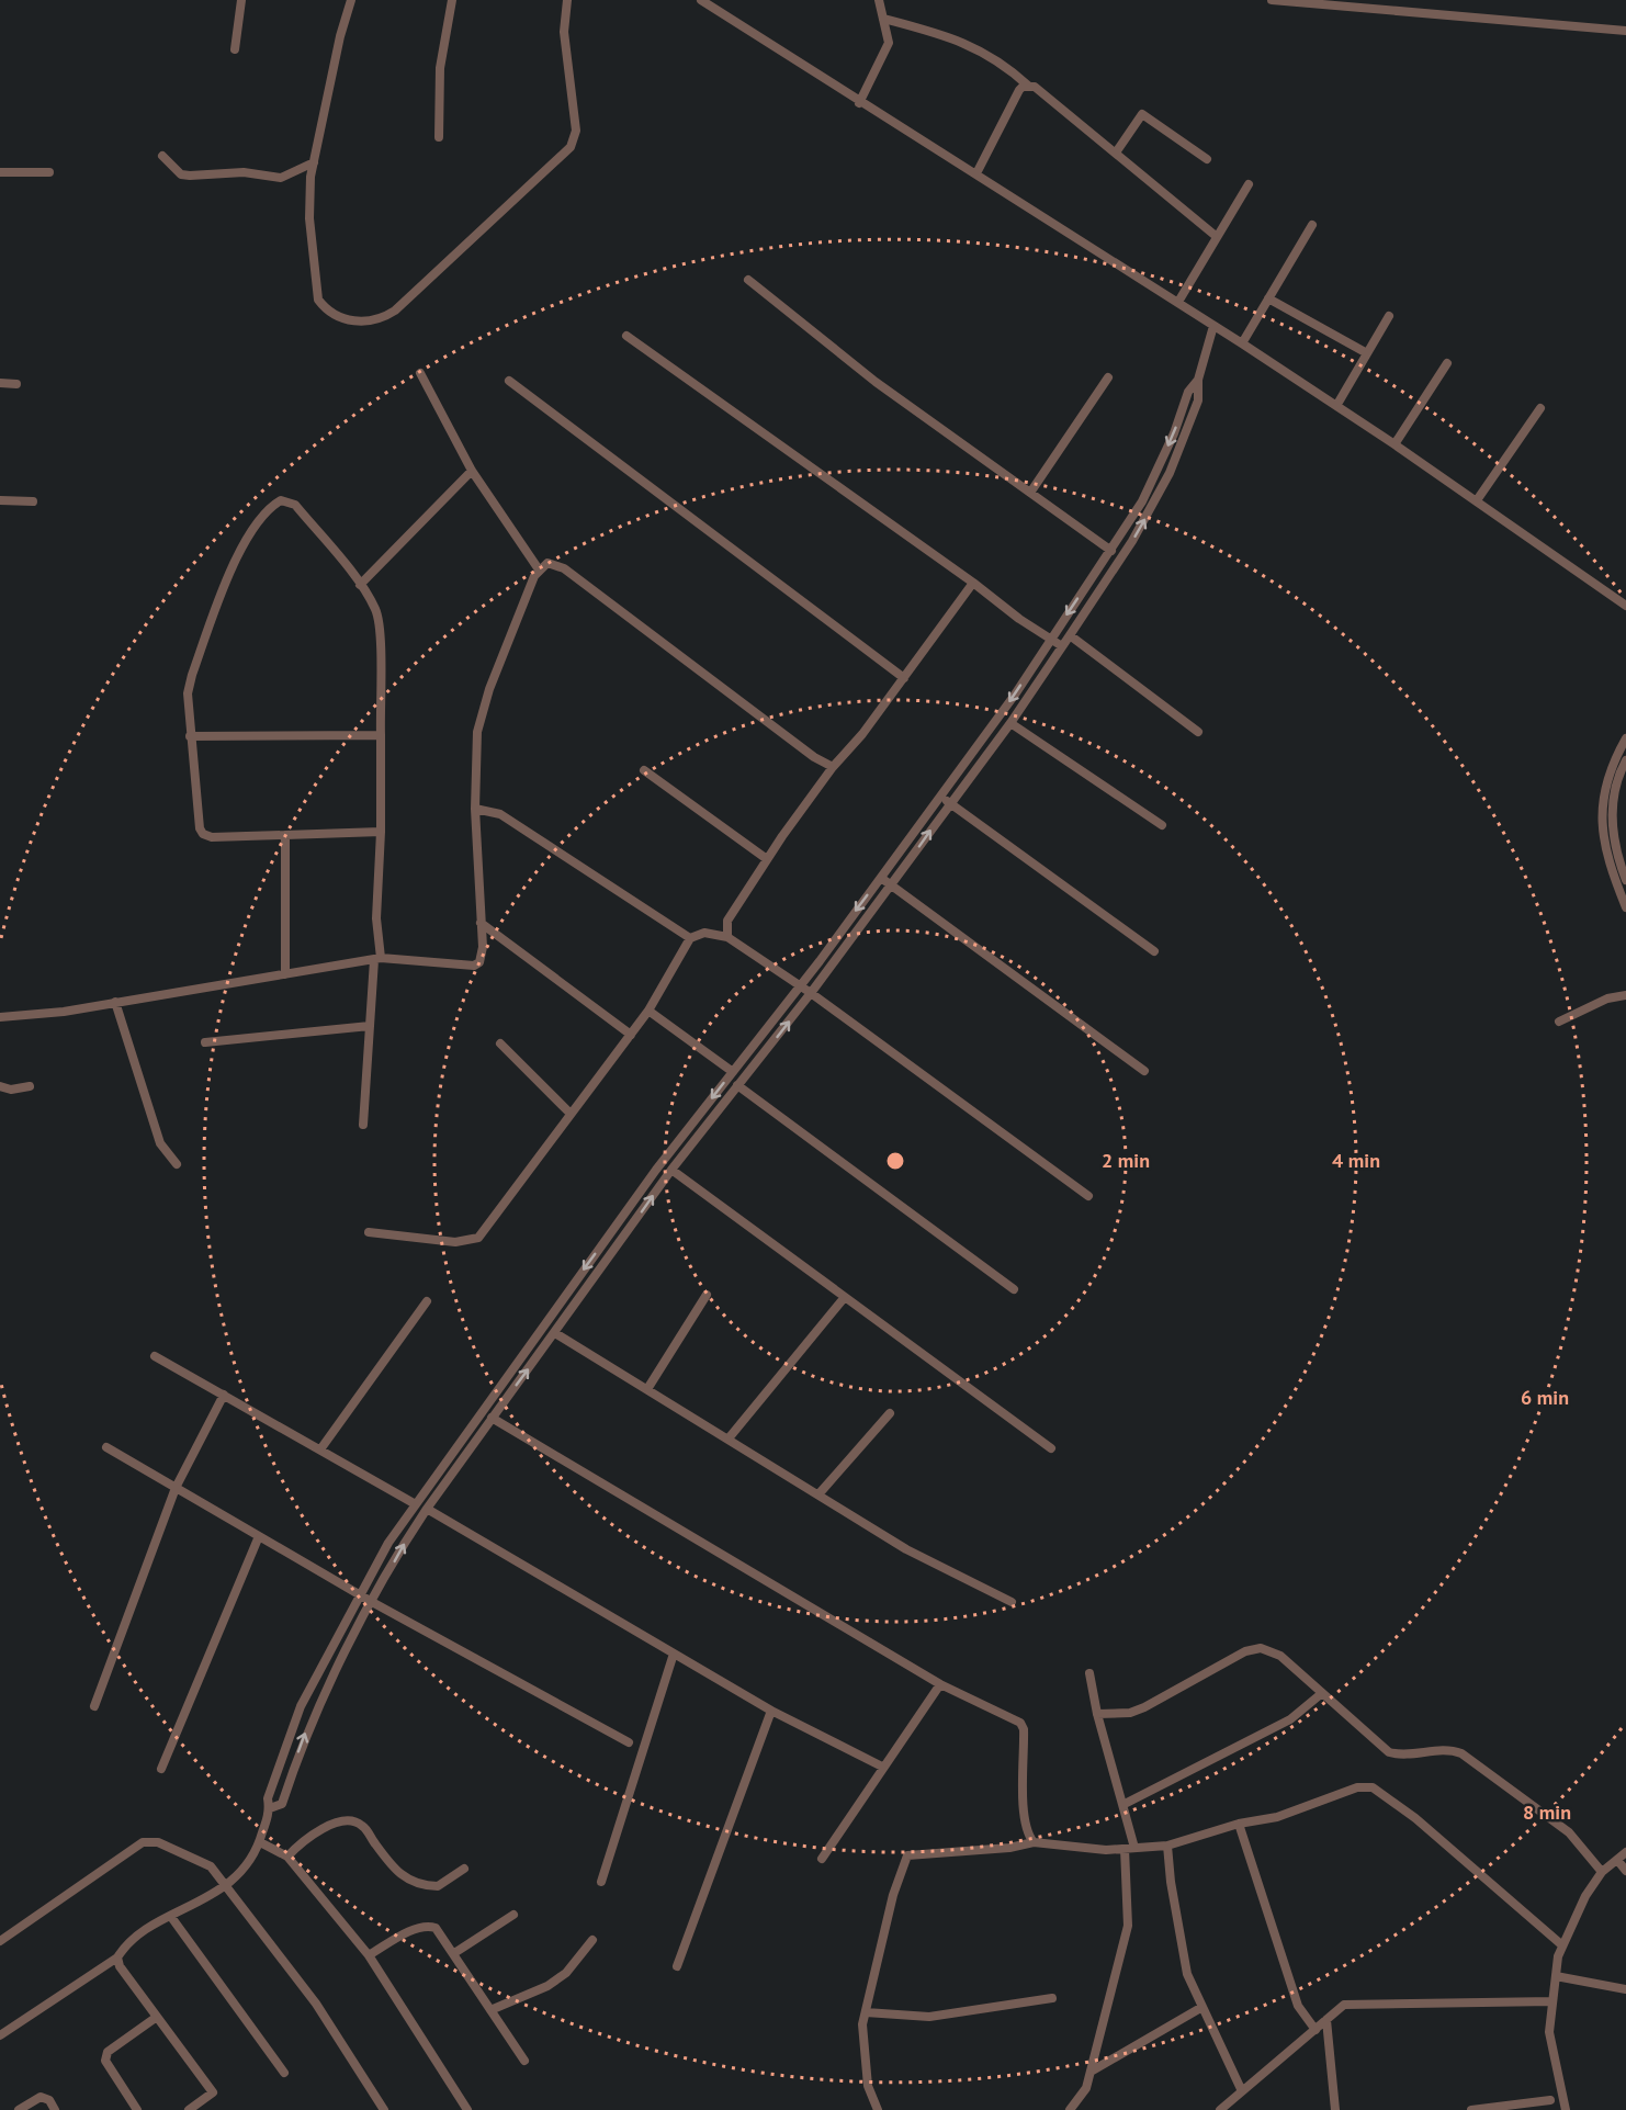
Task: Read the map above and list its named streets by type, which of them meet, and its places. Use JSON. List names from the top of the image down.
{
  "rings": [
    "2 min",
    "4 min",
    "6 min",
    "8 min"
  ]
}
